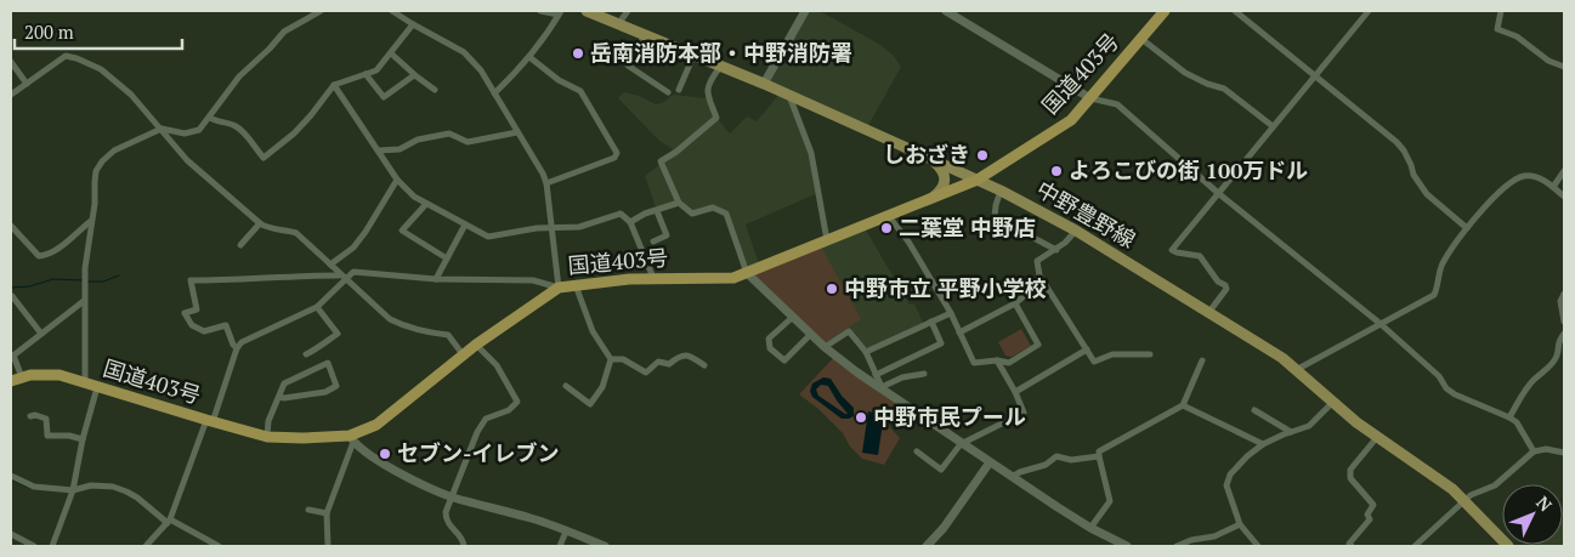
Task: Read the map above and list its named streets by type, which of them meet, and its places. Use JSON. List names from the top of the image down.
{
  "streets": {
    "highway": ["国道403号"],
    "main road": ["中野豊野線"]
  },
  "crossings": [
    ["国道403号", "中野豊野線"]
  ],
  "places": [
    "岳南消防本部・中野消防署",
    "しおざき",
    "よろこびの街 100万ドル",
    "二葉堂 中野店",
    "中野市立 平野小学校",
    "中野市民プール",
    "セブン-イレブン"
  ],
  "scale_bar": "200 m",
  "north": "top right"
}
